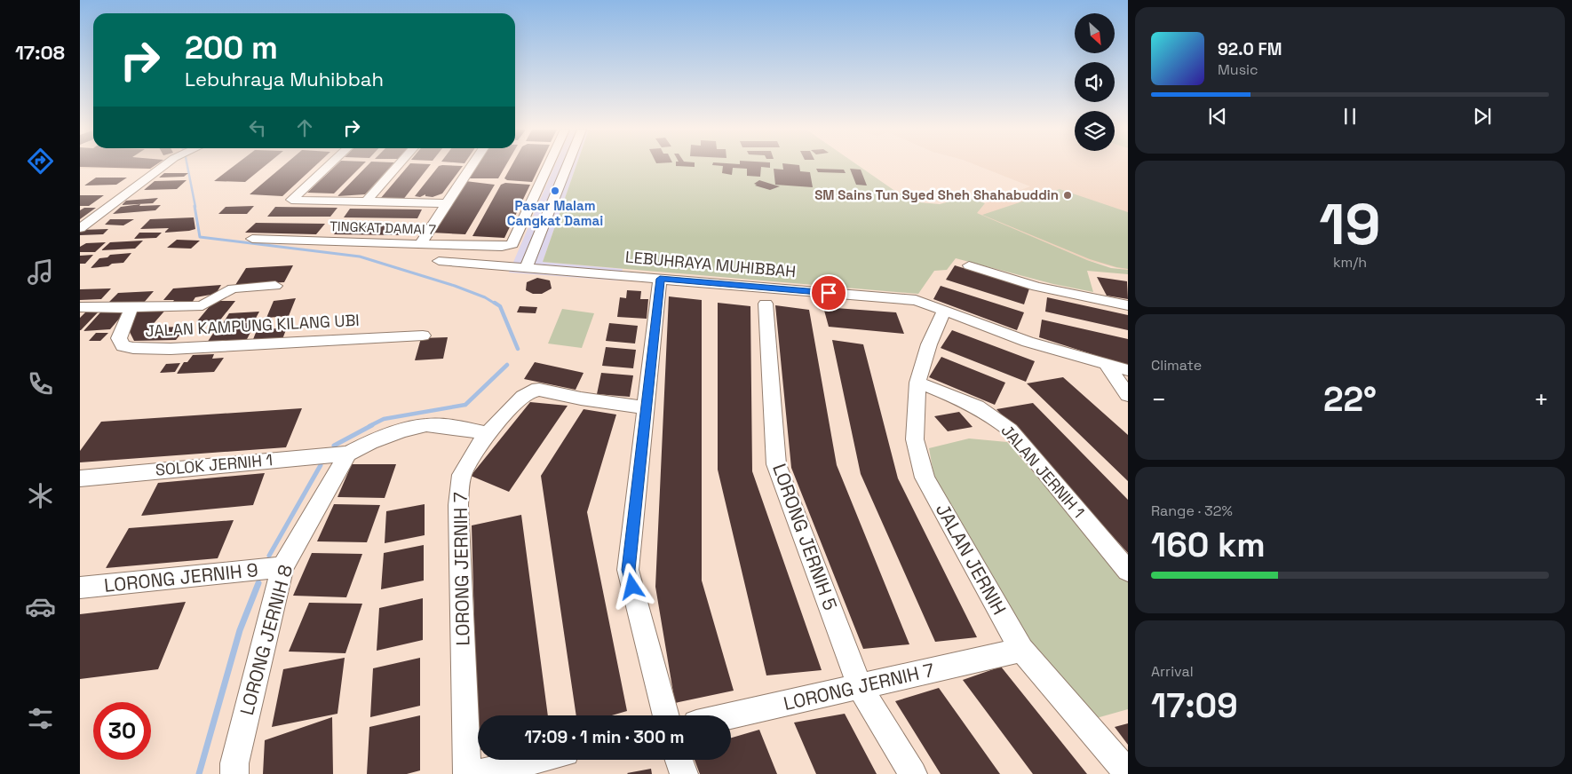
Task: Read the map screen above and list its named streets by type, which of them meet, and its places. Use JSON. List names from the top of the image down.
{
  "streets": {
    "street": [
      "TINGKAT DAMAI 7",
      "LEBUHRAYA MUHIBBAH",
      "JALAN KAMPUNG KILANG UBI",
      "SOLOK JERNIH 1",
      "JALAN JERNIH 1",
      "LORONG JERNIH 5",
      "JALAN JERNIH",
      "LORONG JERNIH 7",
      "LORONG JERNIH 9",
      "LORONG JERNIH 8"
    ]
  },
  "crossings": [
    ["LEBUHRAYA MUHIBBAH", "JALAN JERNIH"],
    ["SOLOK JERNIH 1", "LORONG JERNIH 8"],
    ["JALAN JERNIH 1", "JALAN JERNIH"],
    ["LORONG JERNIH 5", "LORONG JERNIH 7"],
    ["JALAN JERNIH", "LORONG JERNIH 7"],
    ["LORONG JERNIH 9", "LORONG JERNIH 8"]
  ],
  "places": ["Pasar Malam Cangkat Damai", "SM Sains Tun Syed Sheh Shahabuddin"],
  "north": "bottom right",
  "page": {
    "tabs": "17:08",
    "turn": ["200 m", "Lebuhraya Muhibbah"],
    "song": ["92.0 FM", "Music"],
    "tile": [
      ["19", "km/h"],
      "Climate",
      ["Range · 32%", "160 km"],
      ["Arrival", "17:09"]
    ],
    "heat": ["−", "22°", "+"],
    "limit": "30",
    "trip": "17:09 · 1 min · 300 m"
  }
}
